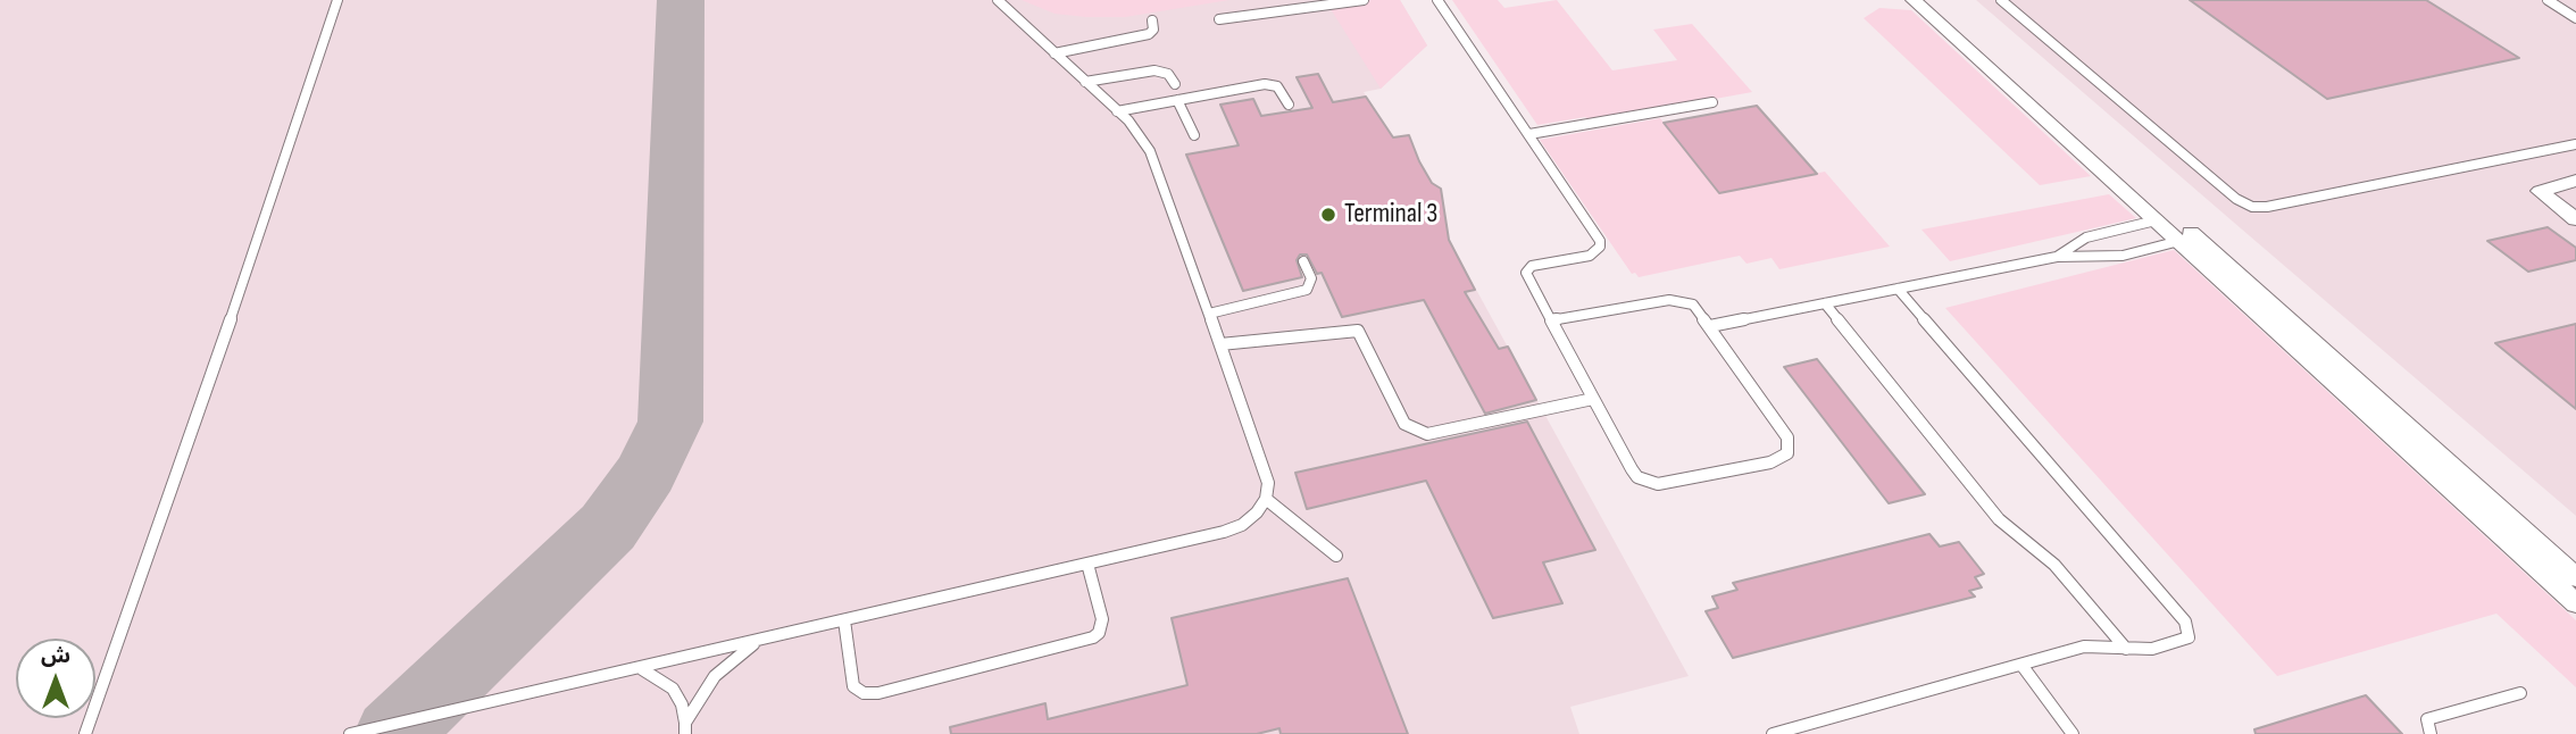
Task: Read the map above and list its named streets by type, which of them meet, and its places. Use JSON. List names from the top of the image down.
{
  "places": ["Terminal 3"],
  "north": "top"
}
